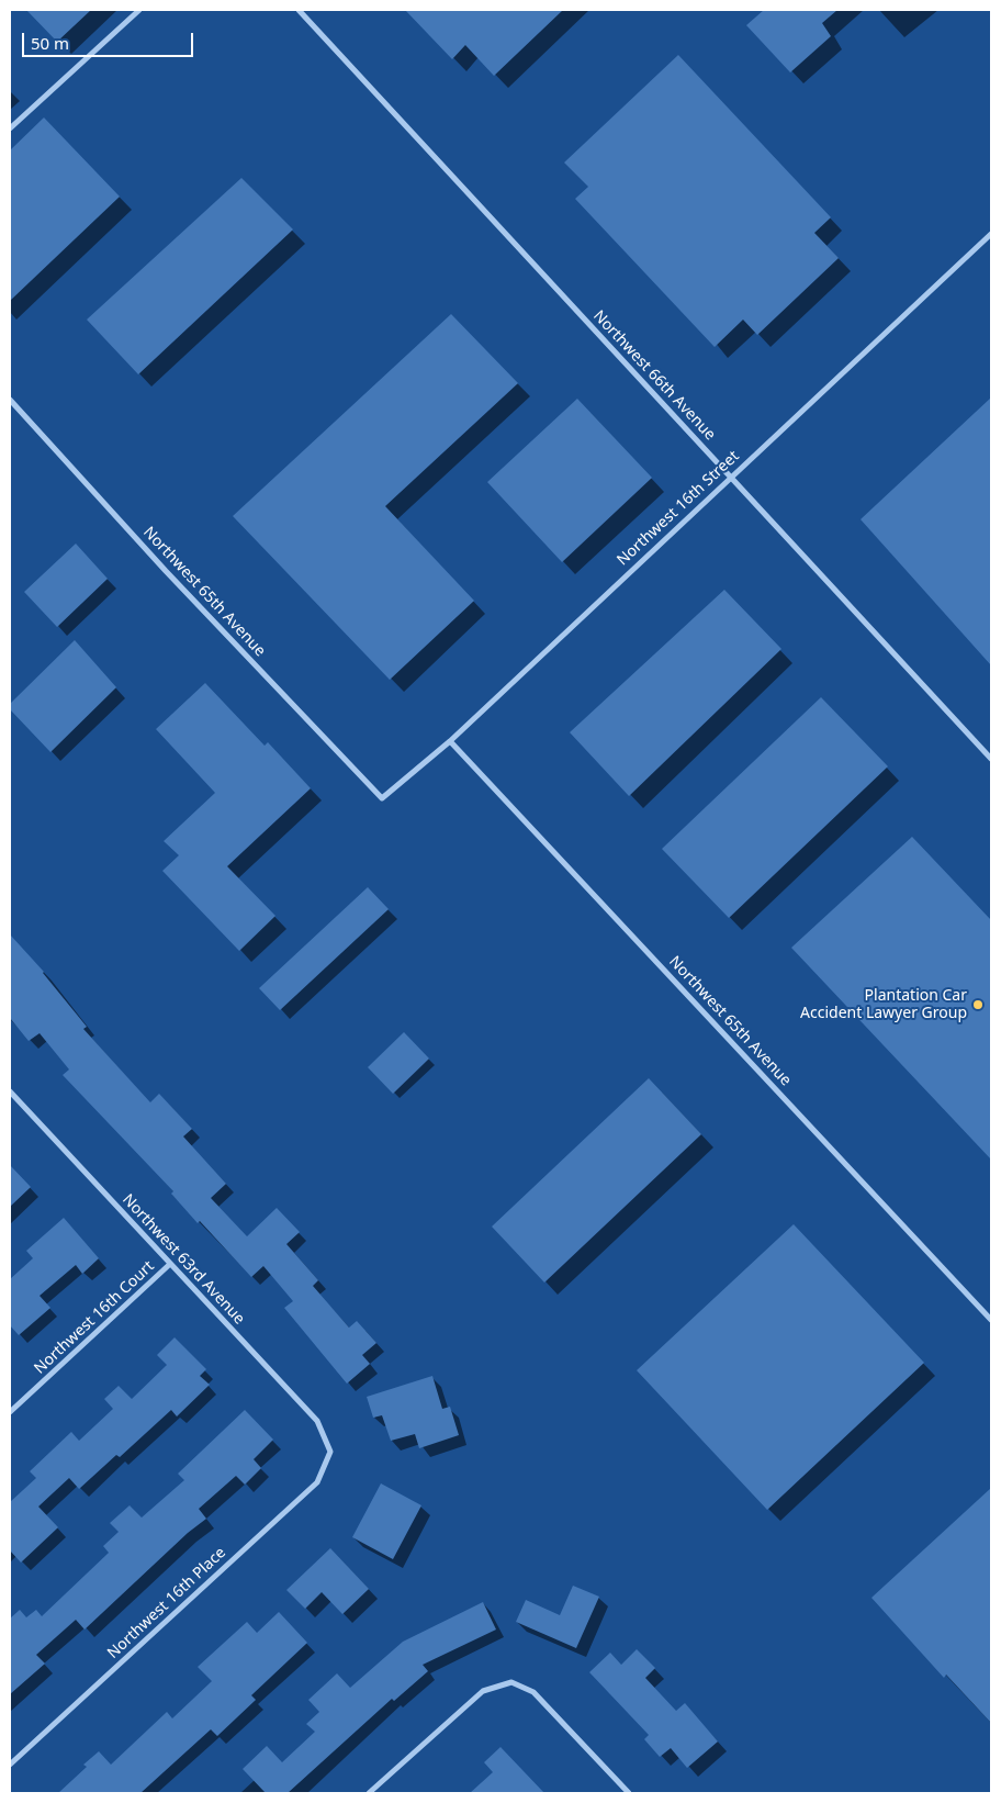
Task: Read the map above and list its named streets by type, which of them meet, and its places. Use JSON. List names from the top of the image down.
{
  "streets": {
    "street": [
      "Northwest 66th Avenue",
      "Northwest 16th Street",
      "Northwest 65th Avenue",
      "Northwest 63rd Avenue",
      "Northwest 16th Court",
      "Northwest 16th Place"
    ]
  },
  "crossings": [
    ["Northwest 66th Avenue", "Northwest 16th Street"],
    ["Northwest 16th Street", "Northwest 65th Avenue"],
    ["Northwest 63rd Avenue", "Northwest 16th Court"],
    ["Northwest 63rd Avenue", "Northwest 16th Place"]
  ],
  "places": ["Plantation Car Accident Lawyer Group"],
  "scale_bar": "50 m"
}
